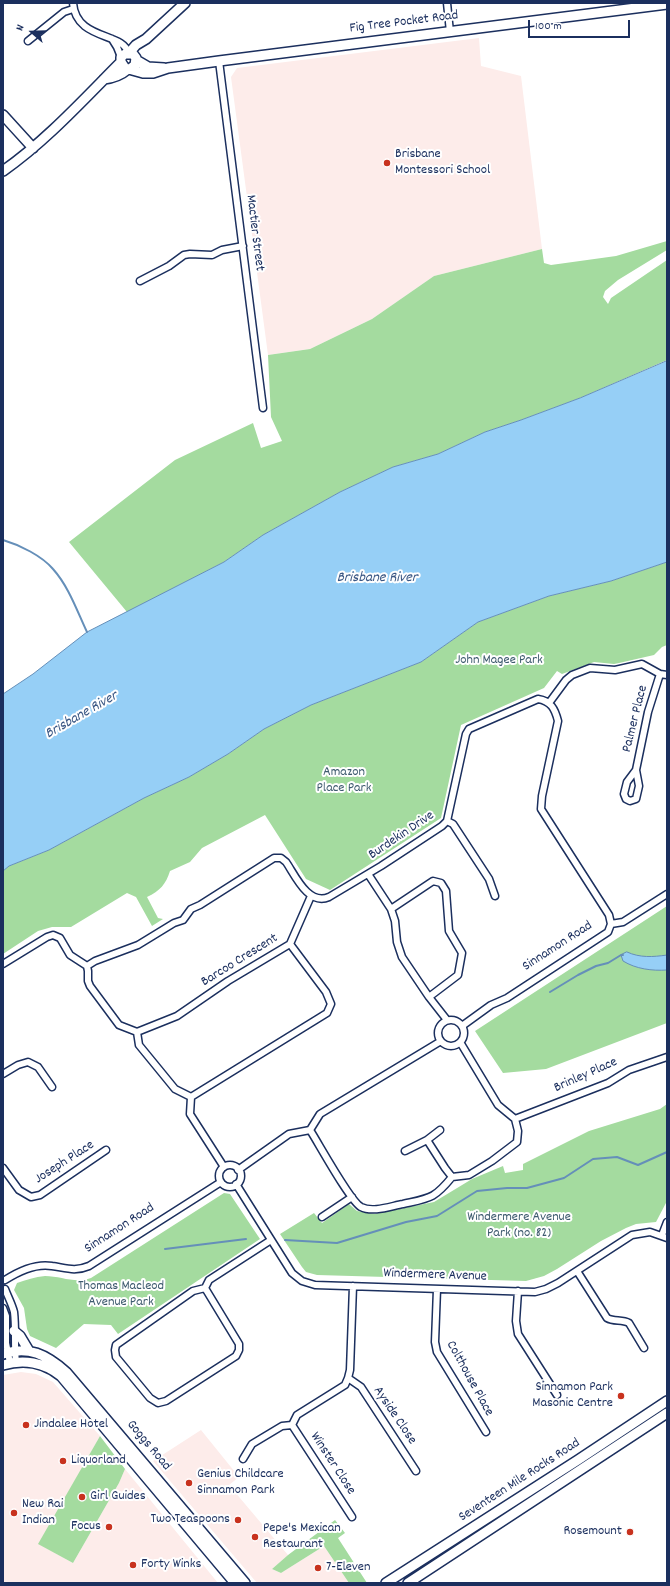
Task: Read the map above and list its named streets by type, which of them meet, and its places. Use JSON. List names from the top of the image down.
{
  "streets": {
    "main road": ["Fig Tree Pocket Road", "Goggs Road", "Seventeen Mile Rocks Road"],
    "street": [
      "Mactier Street",
      "Palmer Place",
      "Burdekin Drive",
      "Sinnamon Road",
      "Barcoo Crescent",
      "Brinley Place",
      "Joseph Place",
      "Windermere Avenue",
      "Colthouse Place",
      "Ayside Close",
      "Winster Close"
    ]
  },
  "crossings": [
    ["Fig Tree Pocket Road", "Mactier Street"],
    ["Sinnamon Road", "Windermere Avenue"],
    ["Windermere Avenue", "Colthouse Place"]
  ],
  "water": ["Brisbane River"],
  "parks": [
    "John Magee Park",
    "Amazon Place Park",
    "Windermere Avenue Park (no. 82)",
    "Thomas Macleod Avenue Park"
  ],
  "places": [
    "Brisbane Montessori School",
    "Sinnamon Park Masonic Centre",
    "Jindalee Hotel",
    "Liquorland",
    "Genius Childcare Sinnamon Park",
    "Girl Guides",
    "New Rai Indian",
    "Two Teaspoons",
    "Focus",
    "Rosemount",
    "Pepe's Mexican Restaurant",
    "Forty Winks",
    "7-Eleven"
  ],
  "scale_bar": "100 m",
  "north": "left"
}
